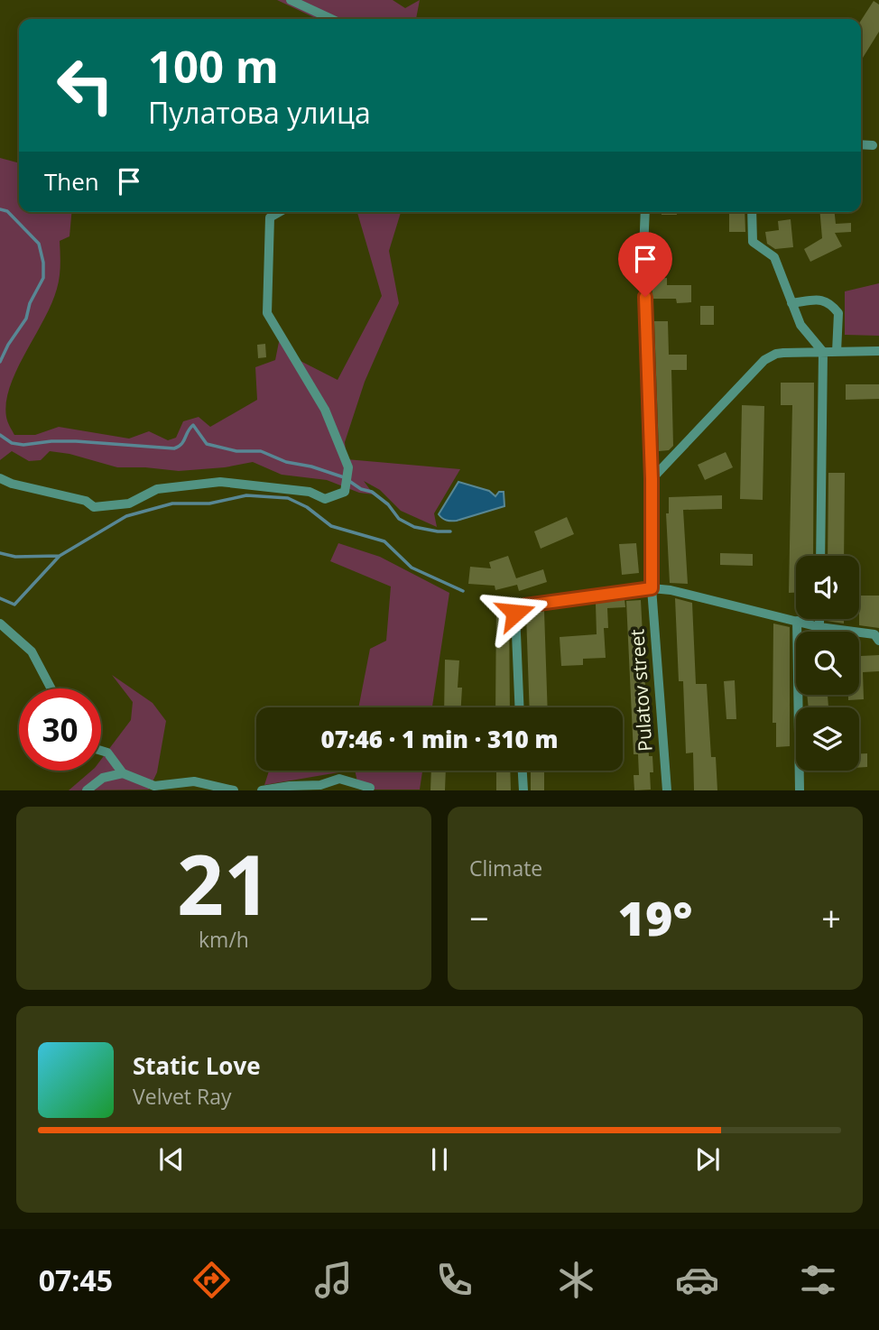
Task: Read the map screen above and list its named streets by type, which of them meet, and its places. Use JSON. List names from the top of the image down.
{
  "streets": {
    "street": ["Pulatov street"]
  },
  "page": {
    "turn": ["100 m", "Пулатова улица"],
    "then": "Then",
    "limit": "30",
    "trip": "07:46 · 1 min · 310 m",
    "tile": [
      ["21", "km/h"],
      "Climate"
    ],
    "heat": ["−", "19°", "+"],
    "song": ["Static Love", "Velvet Ray"],
    "tabs": "07:45"
  }
}
